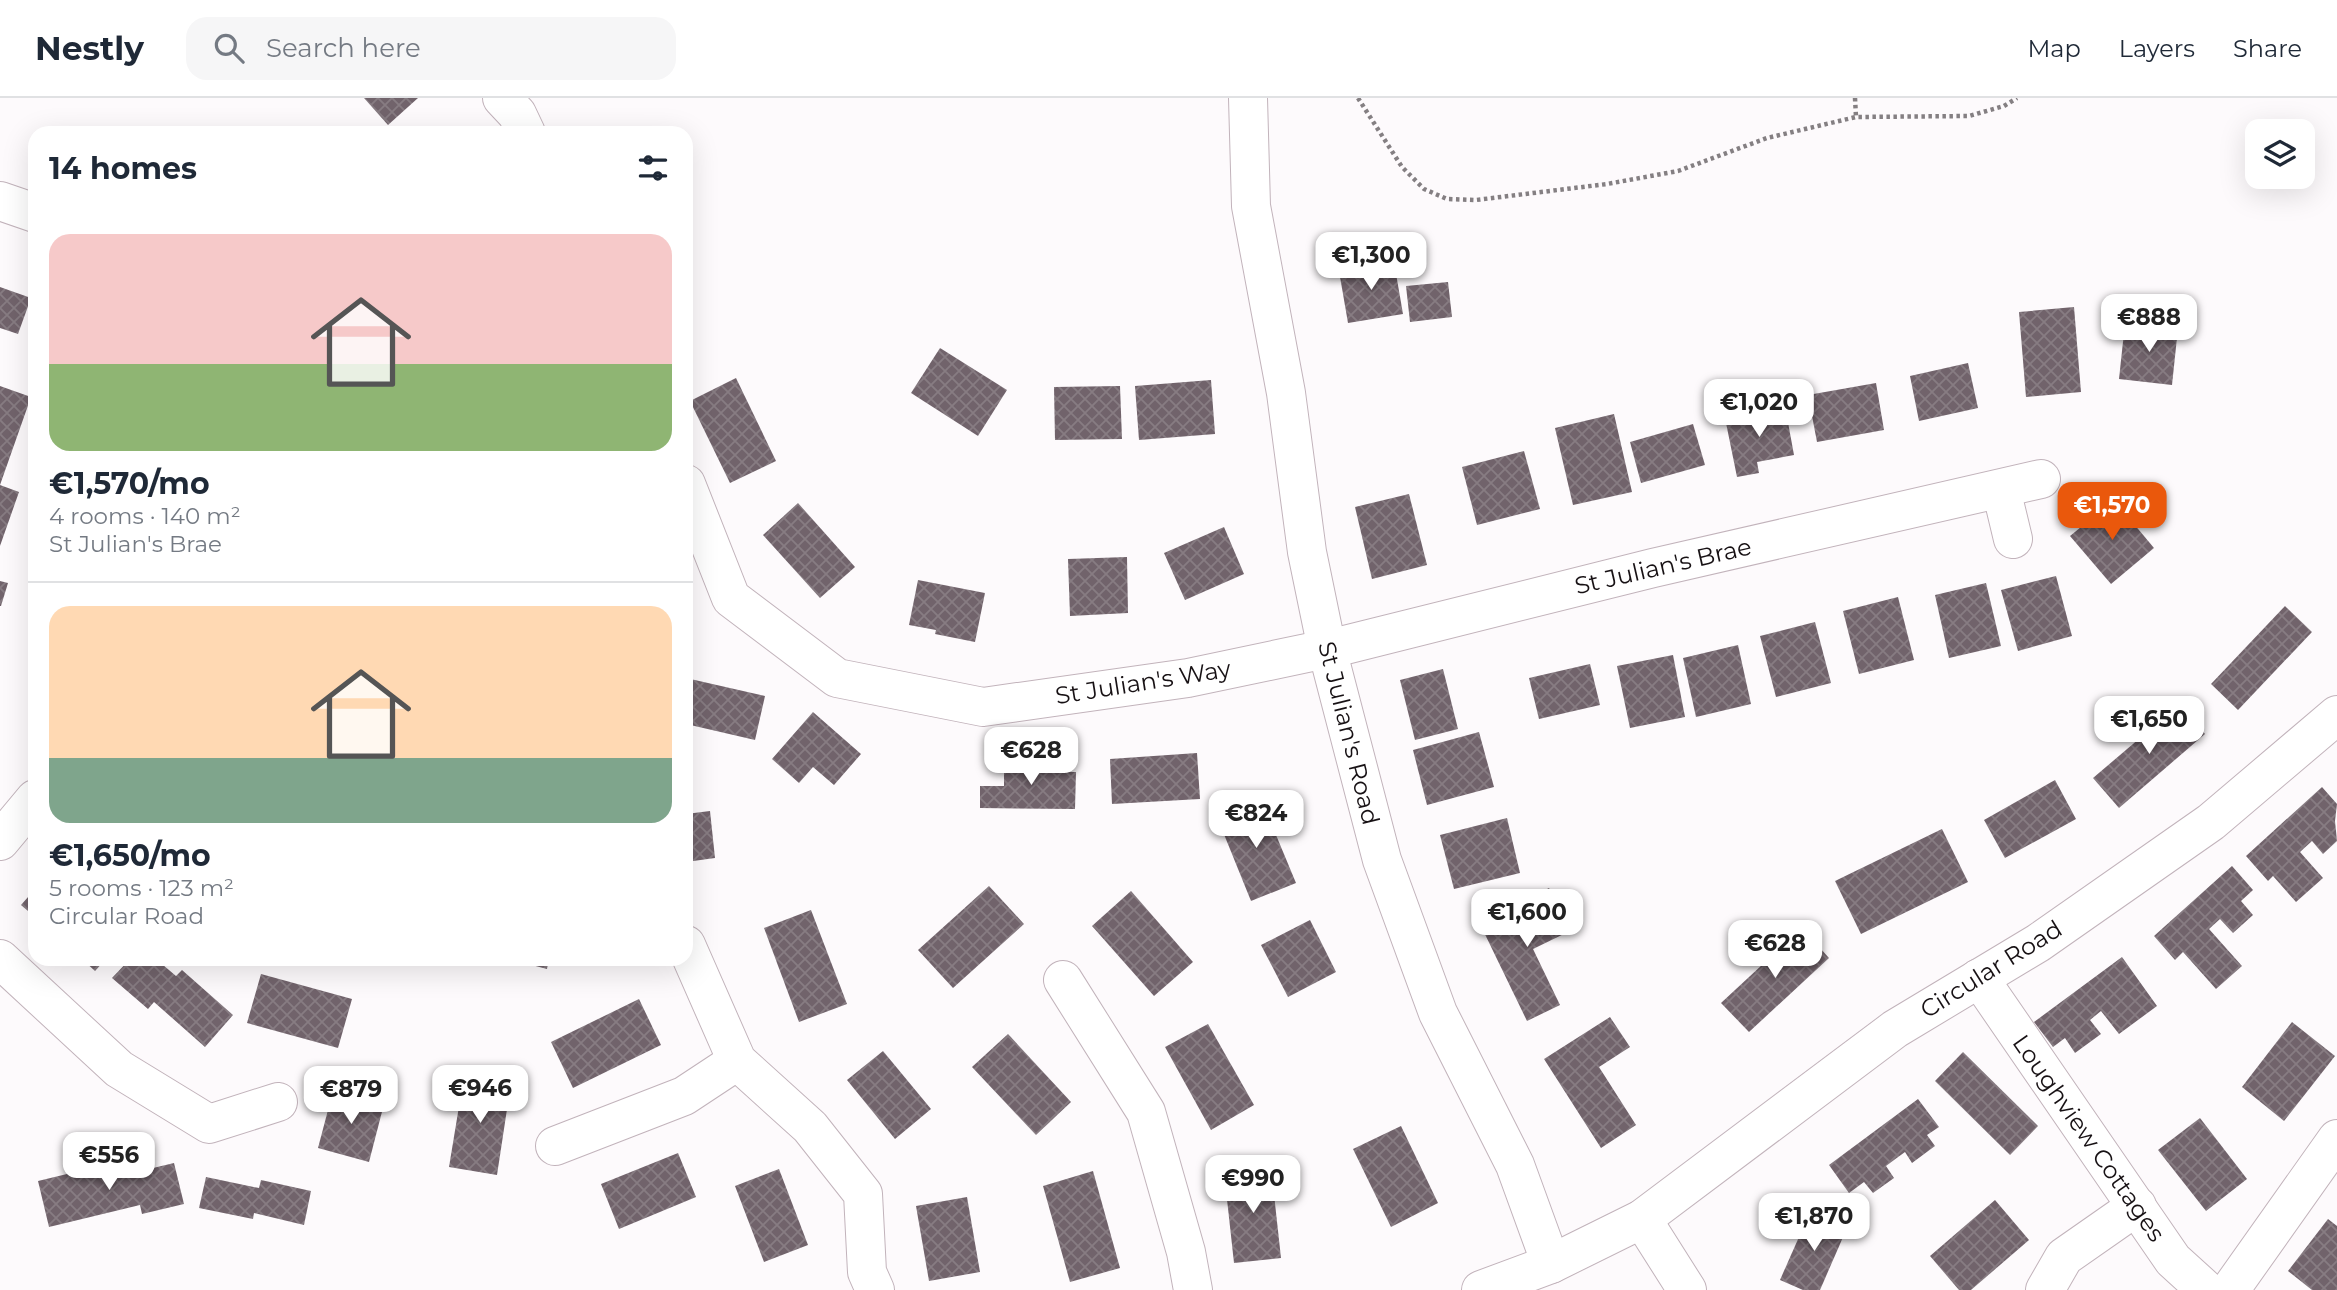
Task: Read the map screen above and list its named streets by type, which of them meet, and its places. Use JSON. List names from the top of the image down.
{
  "streets": {
    "street": [
      "St Julian's Brae",
      "St Julian's Way",
      "St Julian's Road",
      "Circular Road",
      "Loughview Cottages"
    ]
  },
  "crossings": [
    ["St Julian's Brae", "St Julian's Way"],
    ["St Julian's Brae", "St Julian's Road"],
    ["St Julian's Way", "St Julian's Road"],
    ["St Julian's Road", "Circular Road"],
    ["Circular Road", "Loughview Cottages"]
  ],
  "page": {
    "header": "Nestly",
    "search": "Search here",
    "nav": ["Map", "Layers", "Share"],
    "heading": "14 homes",
    "list": [
      {
        "name": "€1,570/mo",
        "note": "4 rooms · 140 m² · St Julian's Brae"
      },
      {
        "name": "€1,650/mo",
        "note": "5 rooms · 123 m² · Circular Road"
      }
    ],
    "price": [
      "€1,300",
      "€888",
      "€1,020",
      "€1,570",
      "€1,650",
      "€628",
      "€824",
      "€1,600",
      "€628",
      "€946",
      "€879",
      "€556",
      "€990",
      "€1,870"
    ]
  }
}
